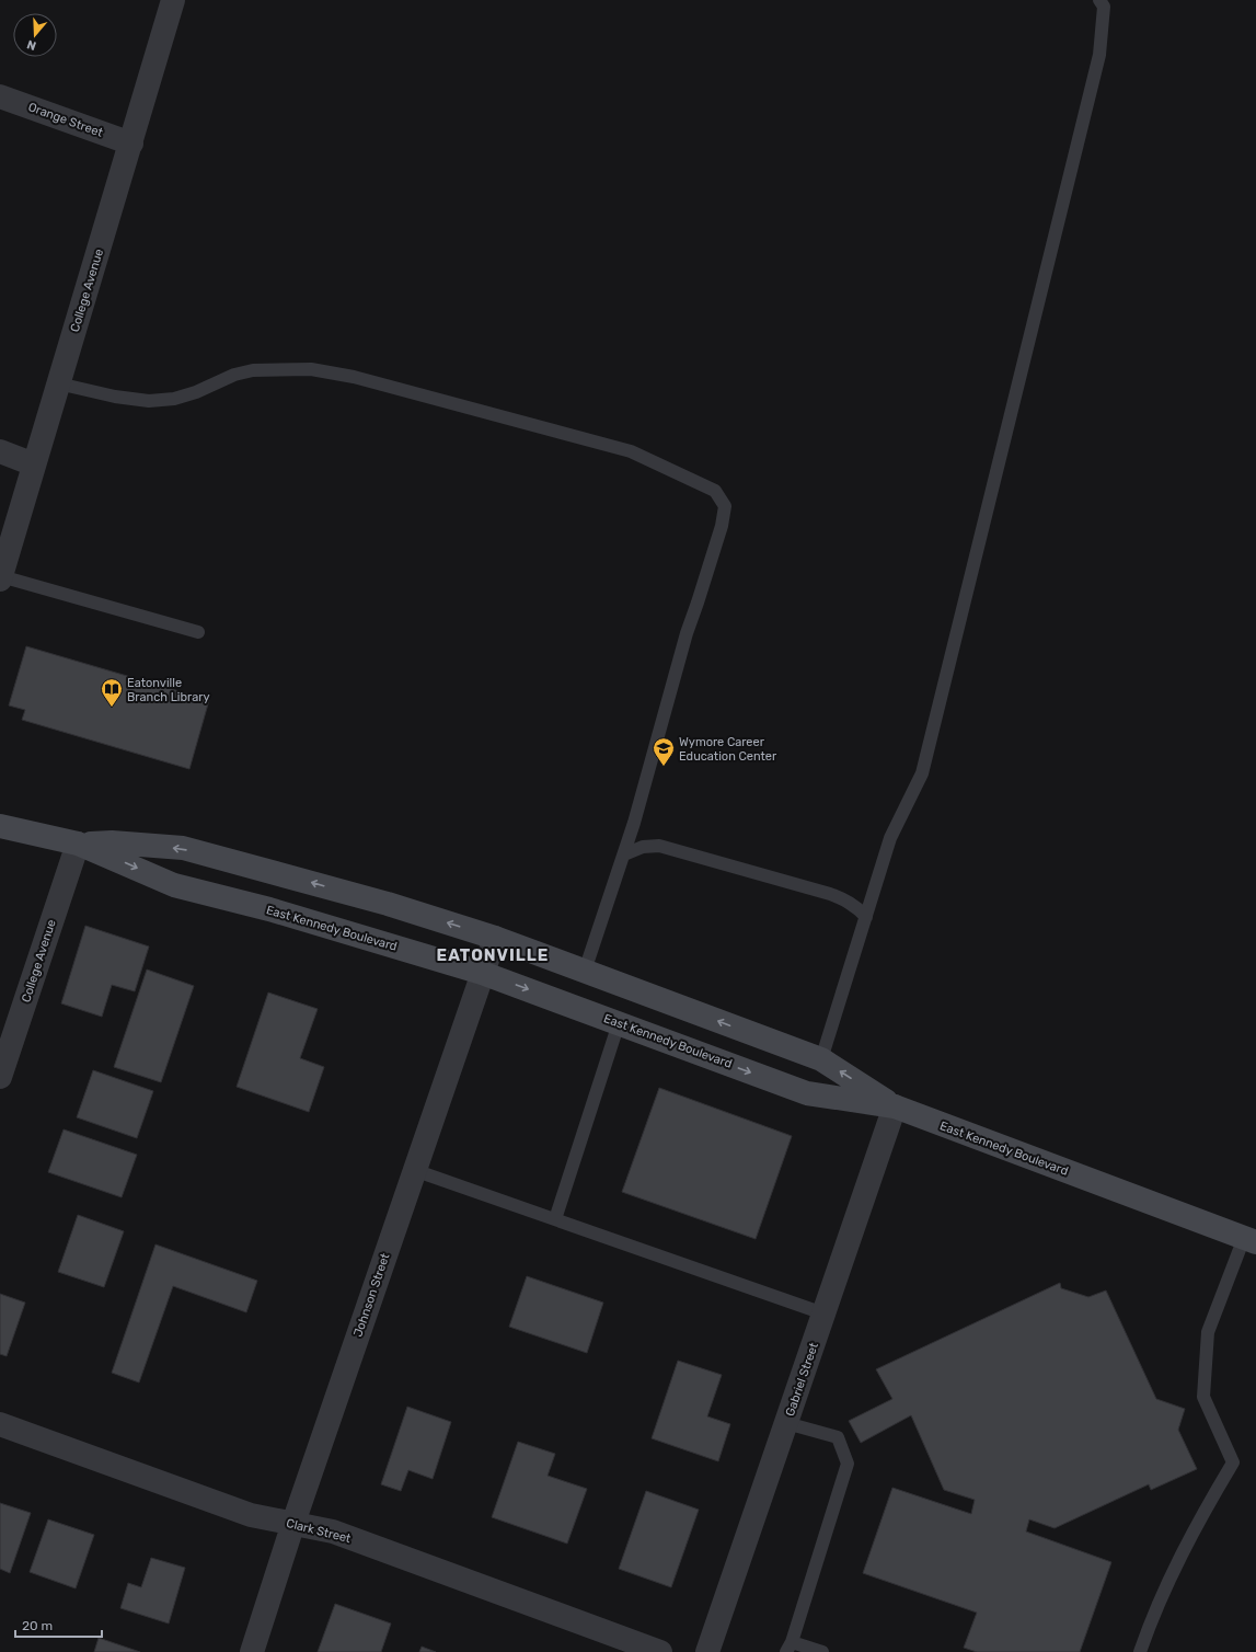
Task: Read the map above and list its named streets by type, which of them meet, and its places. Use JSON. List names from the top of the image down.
{
  "streets": {
    "main road": ["East Kennedy Boulevard"],
    "street": [
      "Orange Street",
      "College Avenue",
      "Johnson Street",
      "Gabriel Street",
      "Clark Street"
    ]
  },
  "crossings": [
    ["Orange Street", "College Avenue"],
    ["College Avenue", "East Kennedy Boulevard"],
    ["East Kennedy Boulevard", "Johnson Street"],
    ["East Kennedy Boulevard", "Gabriel Street"],
    ["Johnson Street", "Clark Street"]
  ],
  "districts": ["EATONVILLE"],
  "places": {
    "library": ["Eatonville Branch Library"],
    "school or university": ["Wymore Career Education Center"]
  },
  "scale_bar": "20 m",
  "north": "bottom"
}
